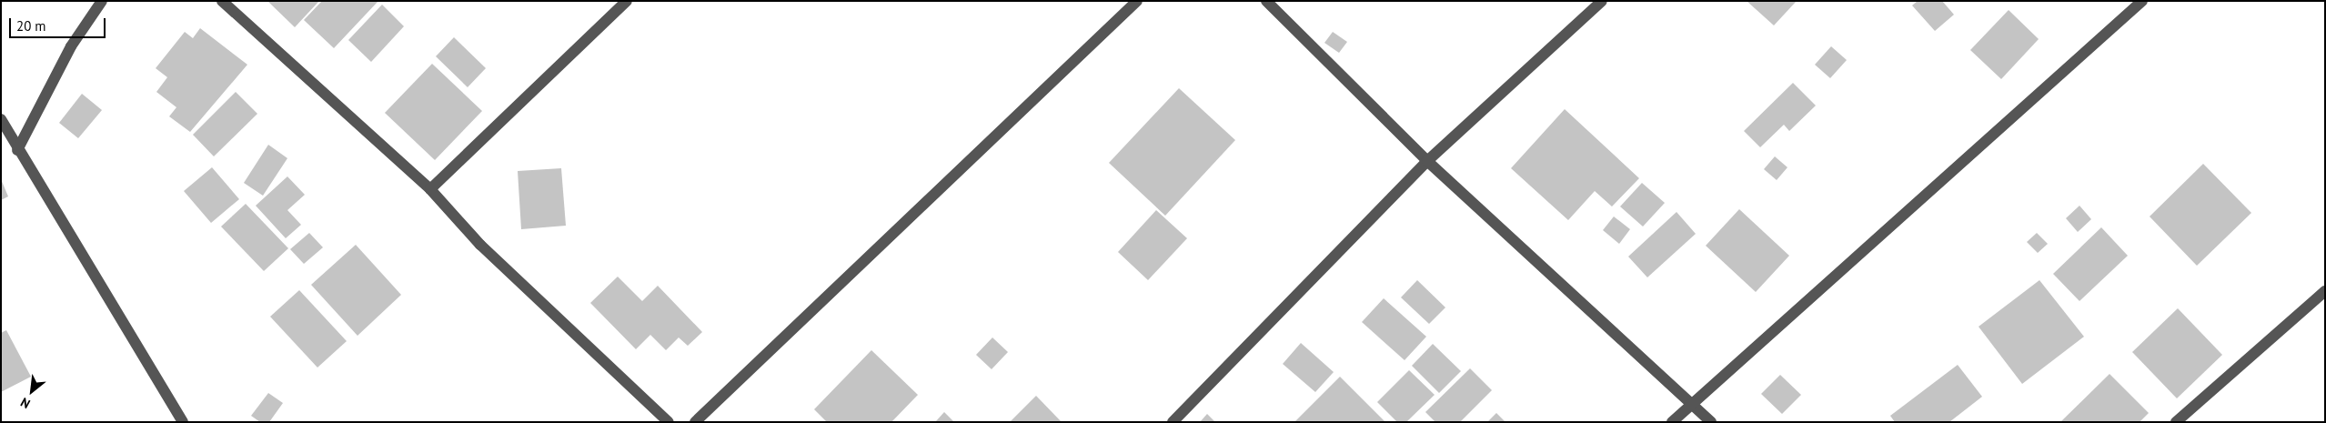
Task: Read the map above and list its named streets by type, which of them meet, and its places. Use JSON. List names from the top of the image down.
{
  "scale_bar": "20 m",
  "north": "bottom left"
}
